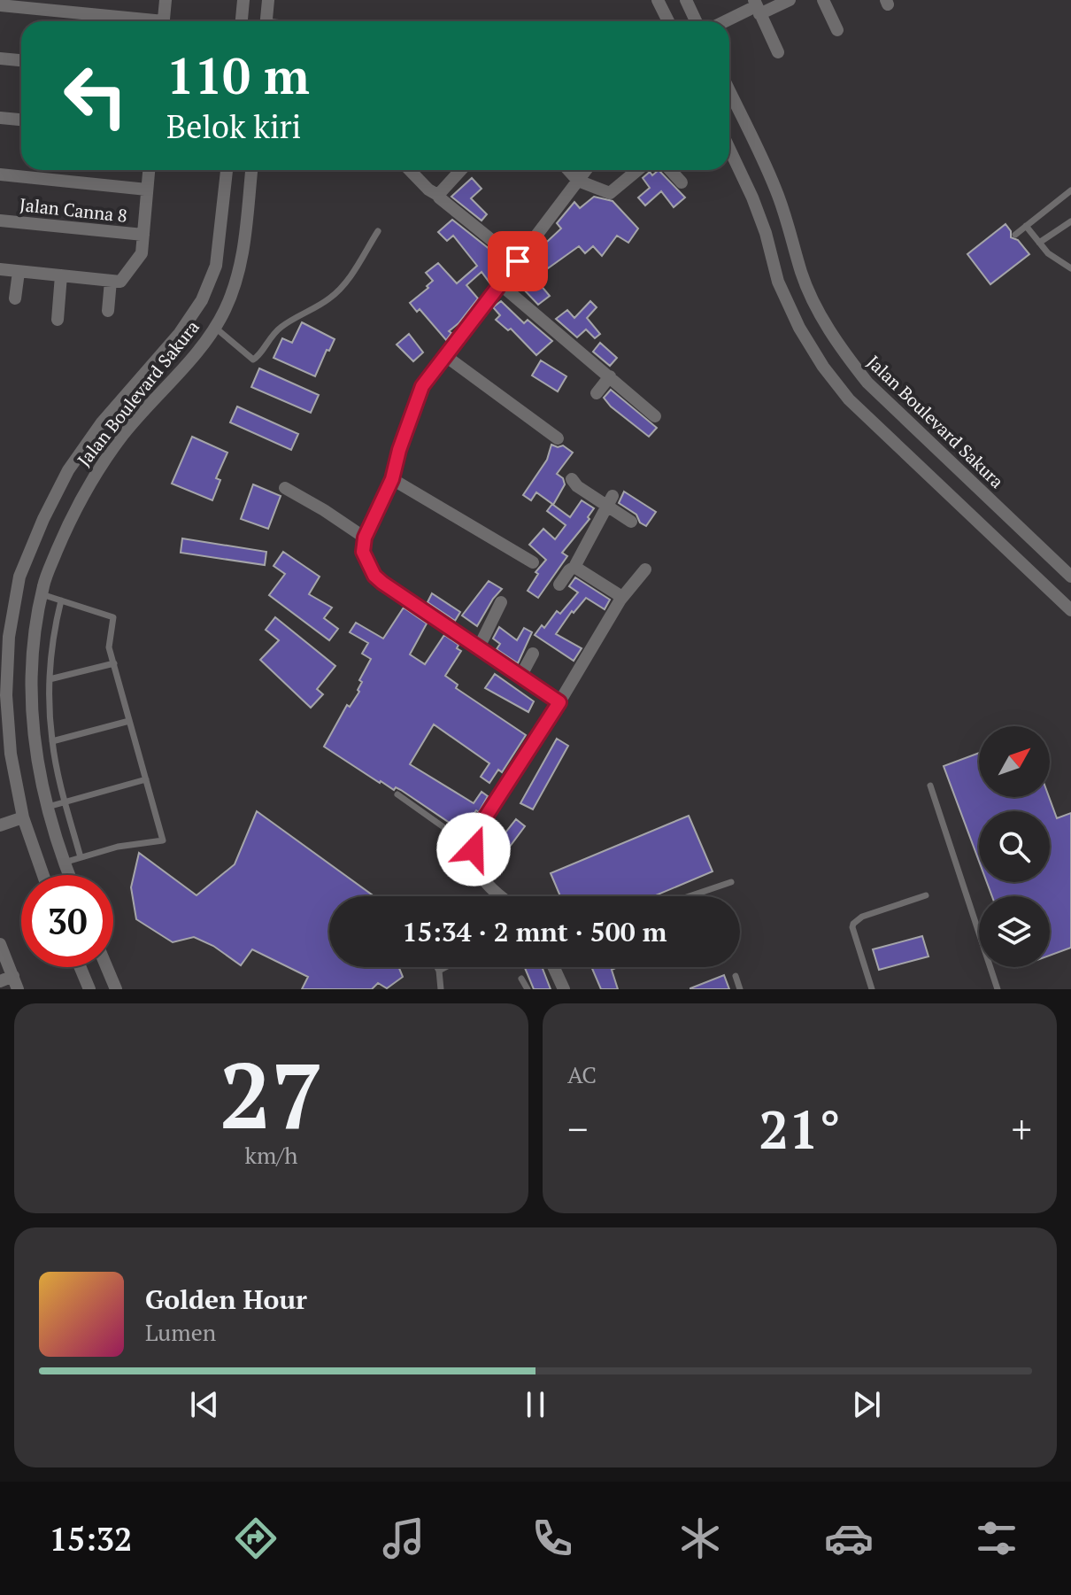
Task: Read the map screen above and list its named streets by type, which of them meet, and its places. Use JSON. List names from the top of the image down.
{
  "streets": {
    "street": ["Jalan Canna 8", "Jalan Boulevard Sakura"]
  },
  "north": "top right",
  "page": {
    "turn": ["110 m", "Belok kiri"],
    "limit": "30",
    "trip": "15:34 · 2 mnt · 500 m",
    "tile": [
      ["27", "km/h"],
      "AC"
    ],
    "heat": ["−", "21°", "+"],
    "song": ["Golden Hour", "Lumen"],
    "tabs": "15:32"
  }
}
